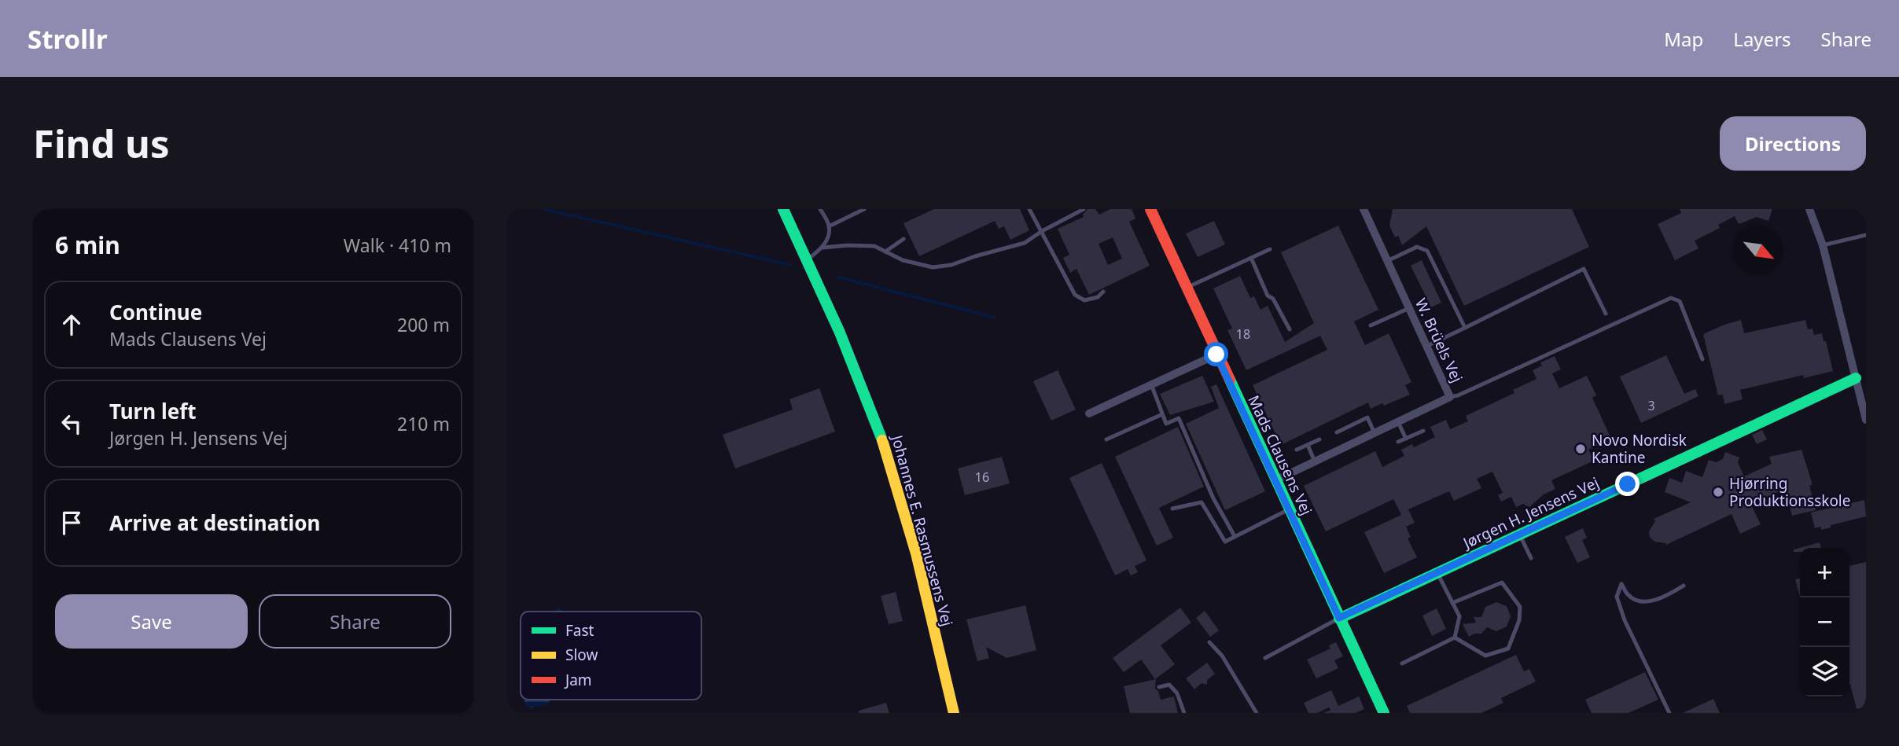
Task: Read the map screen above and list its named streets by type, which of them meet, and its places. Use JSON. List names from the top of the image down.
{
  "streets": {
    "street": [
      "W. Brüels Vej",
      "Mads Clausens Vej",
      "Jørgen H. Jensens Vej",
      "Johannes E. Rasmussens Vej"
    ]
  },
  "crossings": [
    ["W. Brüels Vej", "Mads Clausens Vej"],
    ["Mads Clausens Vej", "Jørgen H. Jensens Vej"]
  ],
  "places": ["Novo Nordisk Kantine", "Hjørring Produktionsskole"],
  "house_numbers": ["18", "3", "16"],
  "legend": ["Fast", "Slow", "Jam"],
  "north": "bottom right",
  "page": {
    "header": "Strollr",
    "nav": ["Map", "Layers", "Share"],
    "buttons": [
      "Directions",
      ["Save", "Share"]
    ],
    "title": "Find us",
    "heading": ["6 min", "Walk · 410 m"],
    "list": [
      ["Continue", "Mads Clausens Vej", "200 m"],
      ["Turn left", "Jørgen H. Jensens Vej", "210 m"],
      "Arrive at destination"
    ],
    "map_buttons": ["+", "−"]
  }
}
